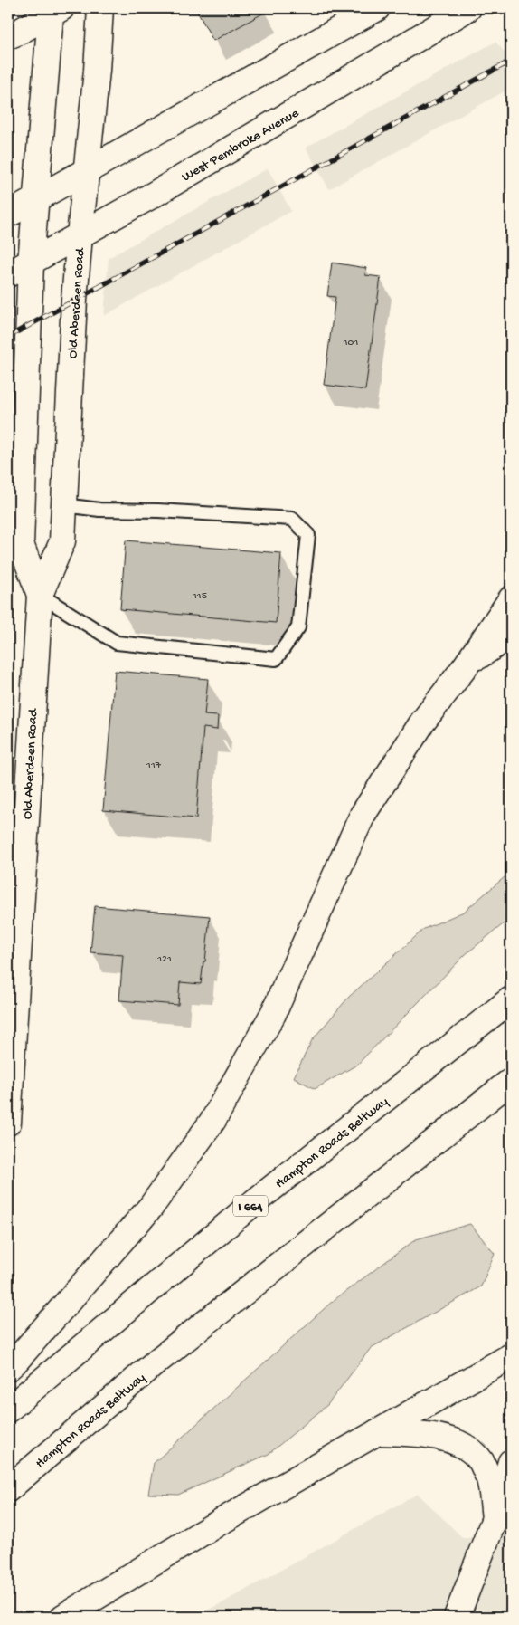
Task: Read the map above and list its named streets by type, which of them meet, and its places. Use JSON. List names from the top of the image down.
{
  "streets": {
    "main road": [
      "West Pembroke Avenue",
      "Old Aberdeen Road",
      "Hampton Roads Beltway",
      "I 664"
    ]
  },
  "crossings": [
    ["West Pembroke Avenue", "Old Aberdeen Road"]
  ],
  "house_numbers": [
    "101",
    "115",
    "117",
    "121"
  ]
}
